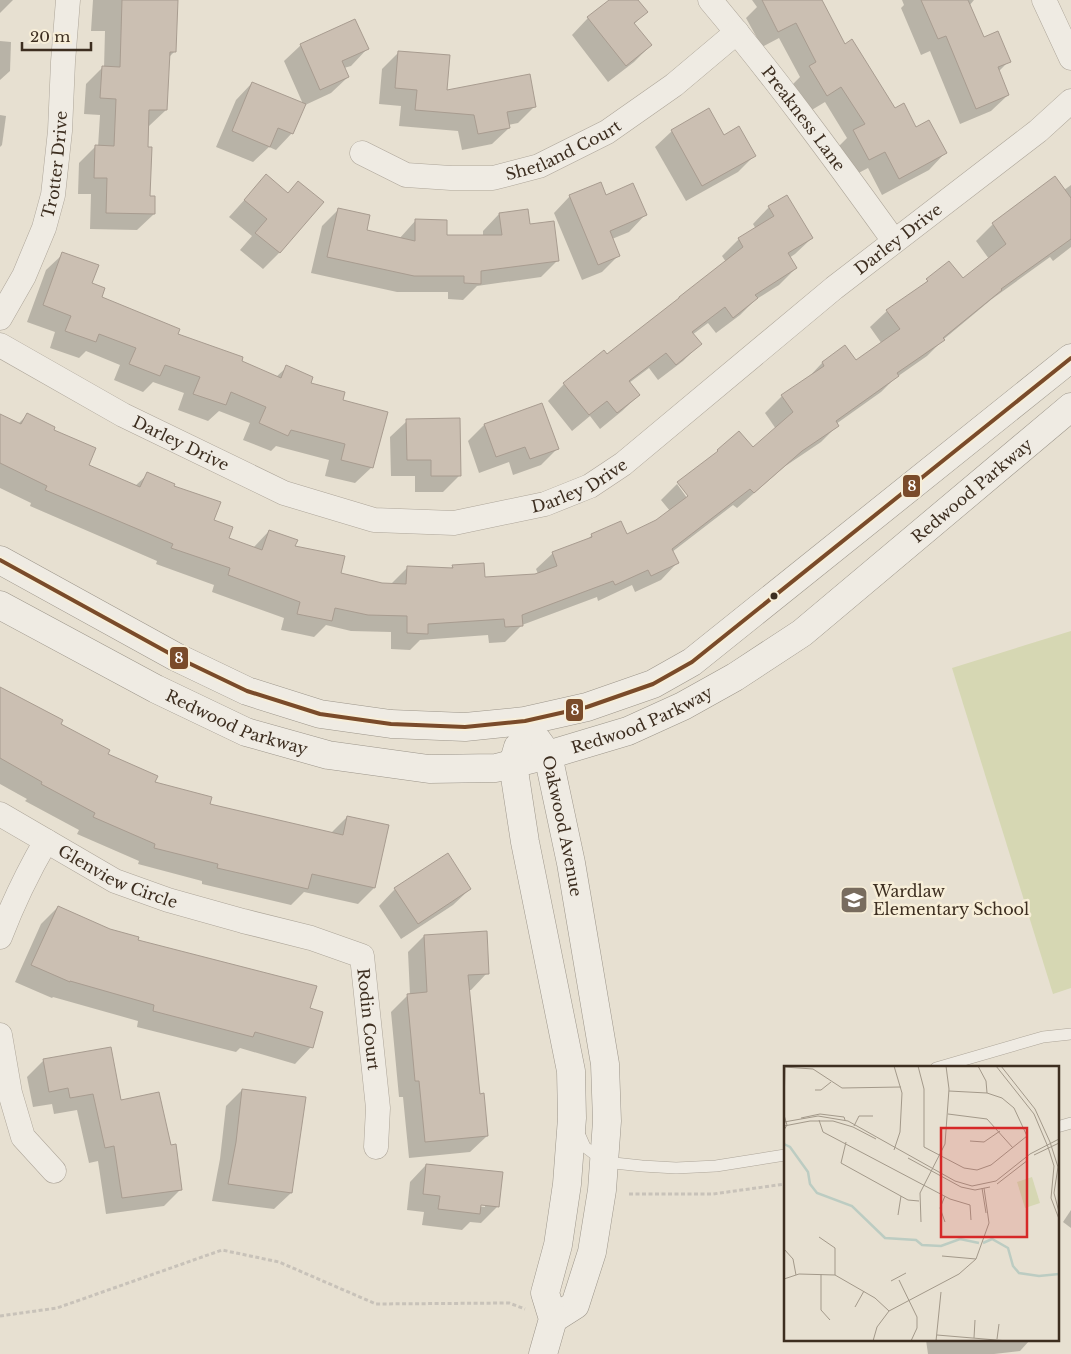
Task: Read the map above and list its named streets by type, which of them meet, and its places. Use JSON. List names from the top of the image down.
{
  "streets": {
    "main road": ["Redwood Parkway", "Oakwood Avenue"],
    "street": [
      "Preakness Lane",
      "Shetland Court",
      "Trotter Drive",
      "Darley Drive",
      "Glenview Circle",
      "Rodin Court"
    ]
  },
  "crossings": [
    ["Preakness Lane", "Shetland Court"],
    ["Preakness Lane", "Darley Drive"],
    ["Redwood Parkway", "Oakwood Avenue"],
    ["Glenview Circle", "Rodin Court"]
  ],
  "places": {
    "school or university": ["Wardlaw Elementary School"]
  },
  "lines": ["transit line 8"],
  "scale_bar": "20 m"
}
